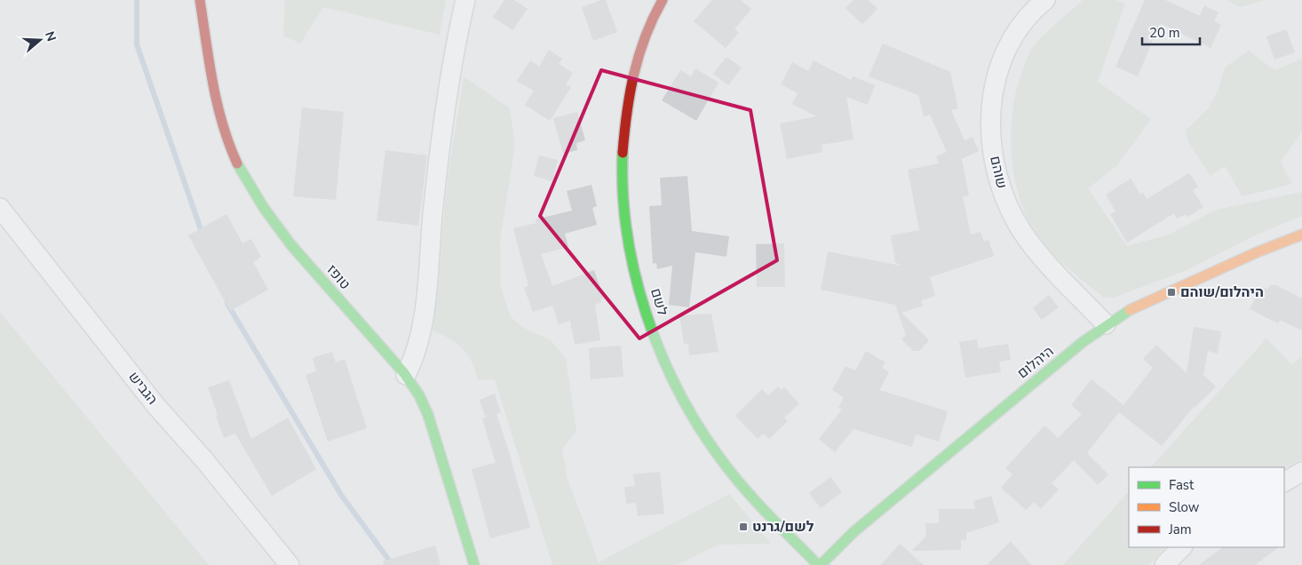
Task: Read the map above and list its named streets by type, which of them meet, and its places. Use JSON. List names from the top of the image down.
{
  "streets": {
    "street": [
      "שוהם",
      "טופז",
      "לשם",
      "היהלום",
      "הגביש"
    ]
  },
  "crossings": [
    ["שוהם", "היהלום"],
    ["לשם", "היהלום"]
  ],
  "places": {
    "transit": ["היהלום/שוהם", "לשם/גרנט"]
  },
  "legend": ["Fast", "Slow", "Jam"],
  "scale_bar": "20 m",
  "north": "right"
}
